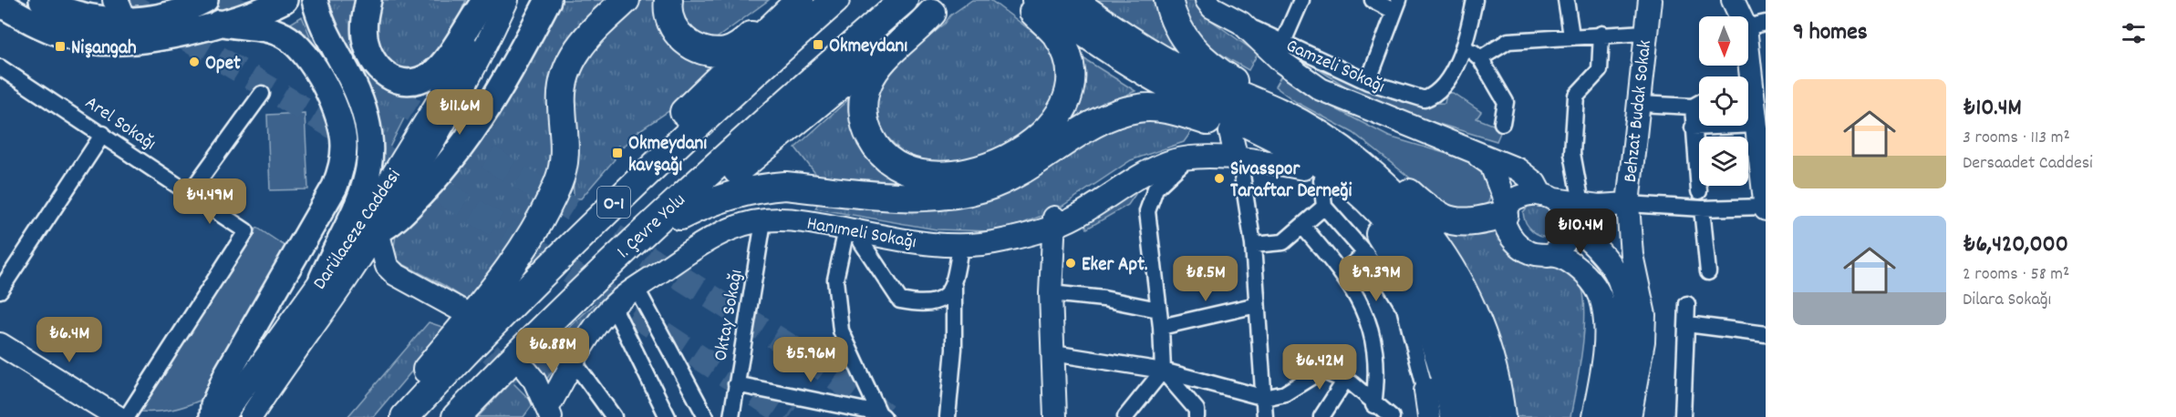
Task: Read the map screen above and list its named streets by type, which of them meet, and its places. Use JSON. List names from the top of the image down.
{
  "streets": {
    "highway": ["O-1", "1. Çevre Yolu"],
    "main road": [
      "Gamzeli Sokağı",
      "Behzat Budak Sokak",
      "Darülaceze Caddesi",
      "Hanımeli Sokağı"
    ],
    "street": ["Arel Sokağı", "Oktay Sokağı"]
  },
  "crossings": [
    ["Hanımeli Sokağı", "Oktay Sokağı"]
  ],
  "places": {
    "transit": ["Okmeydanı", "Nişangah", "Okmeydanı kavşağı"],
    "other": ["Opet", "Sivasspor Taraftar Derneği", "Eker Apt."]
  },
  "north": "bottom",
  "page": {
    "heading": "9 homes",
    "list": [
      {
        "name": "₺10.4M",
        "note": "3 rooms · 113 m² · Dersaadet Caddesi"
      },
      {
        "name": "₺6,420,000",
        "note": "2 rooms · 58 m² · Dilara Sokağı"
      }
    ],
    "price": [
      "₺11.6M",
      "₺4.49M",
      "₺10.4M",
      "₺8.5M",
      "₺9.39M",
      "₺6.4M",
      "₺6.88M",
      "₺5.96M",
      "₺6.42M"
    ]
  }
}
